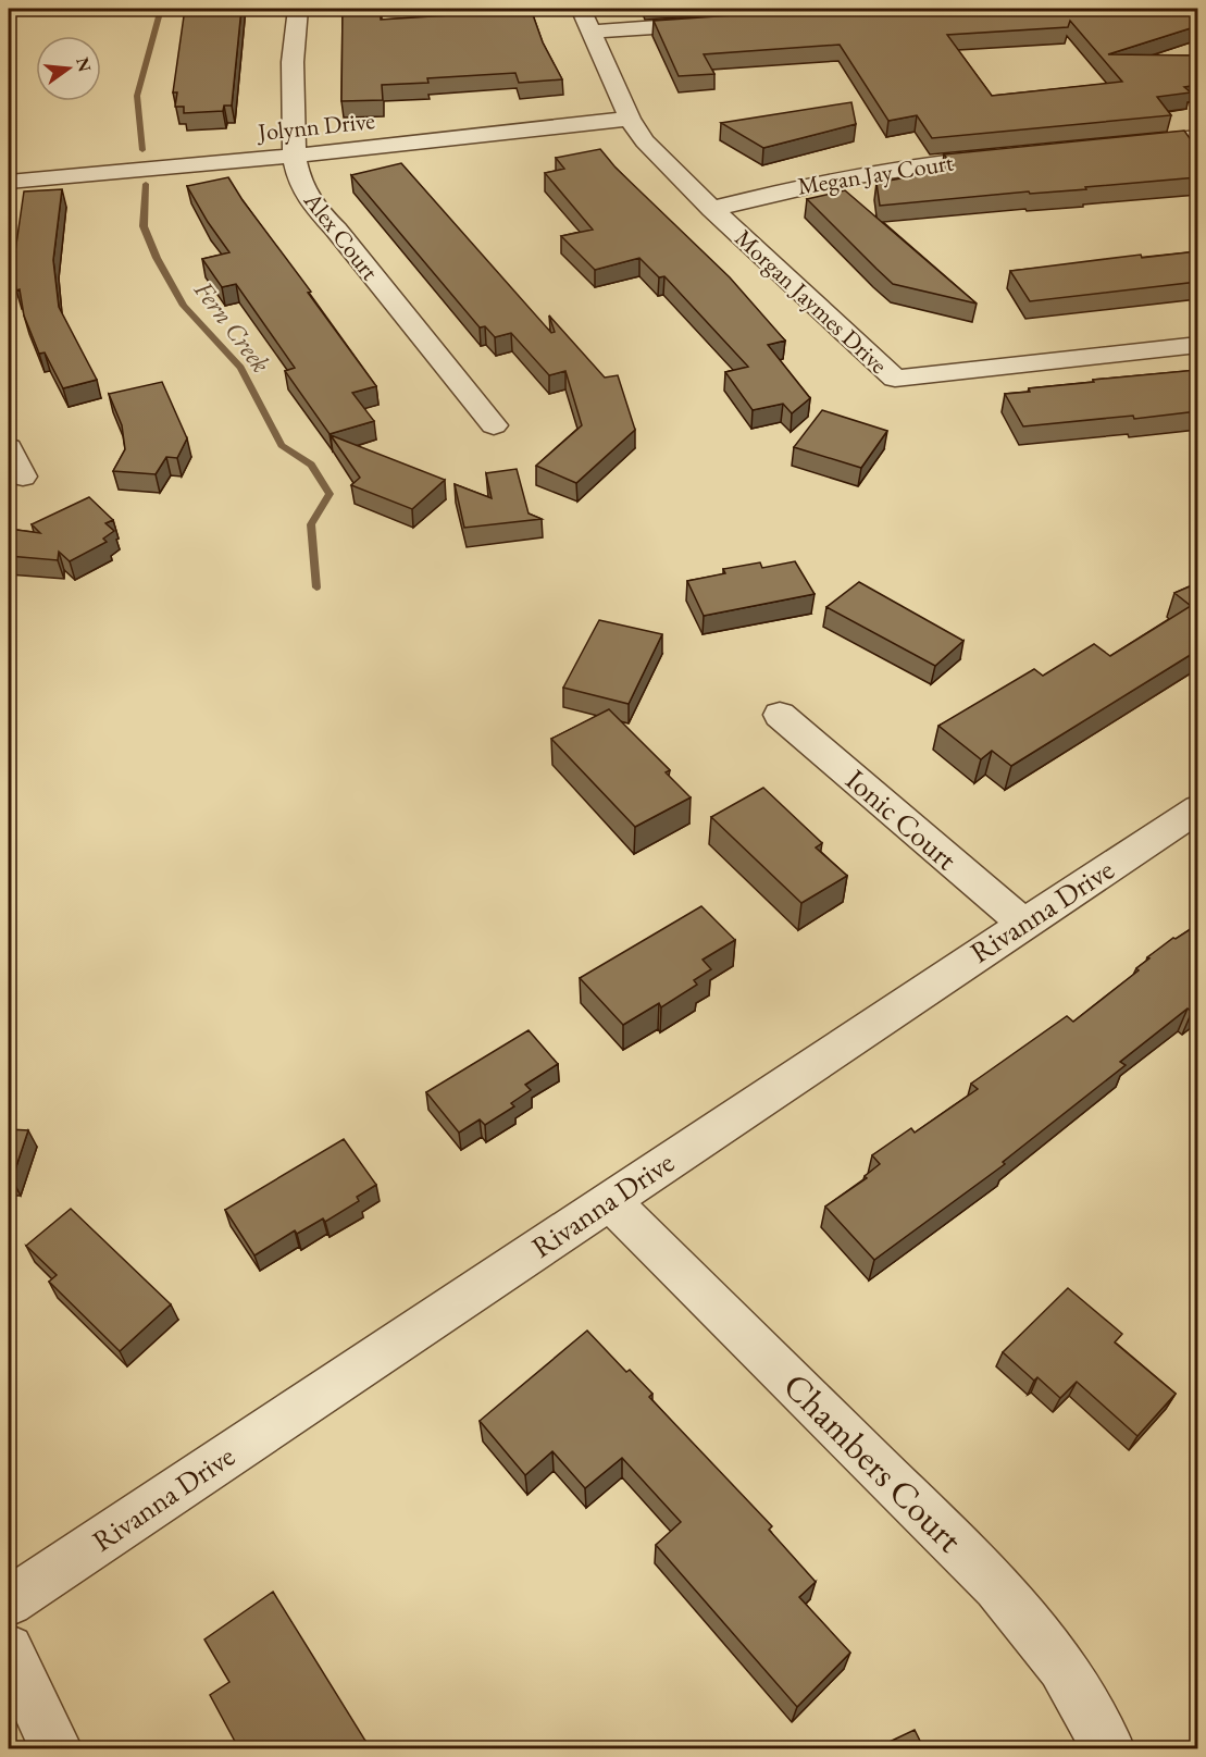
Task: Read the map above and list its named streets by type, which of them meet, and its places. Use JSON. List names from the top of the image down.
{
  "streets": {
    "street": [
      "Jolynn Drive",
      "Megan Jay Court",
      "Alex Court",
      "Morgan Jaymes Drive",
      "Ionic Court",
      "Rivanna Drive",
      "Chambers Court"
    ]
  },
  "crossings": [
    ["Jolynn Drive", "Alex Court"],
    ["Jolynn Drive", "Morgan Jaymes Drive"],
    ["Megan Jay Court", "Morgan Jaymes Drive"],
    ["Ionic Court", "Rivanna Drive"],
    ["Rivanna Drive", "Chambers Court"]
  ],
  "water": ["Fern Creek"],
  "north": "right"
}
